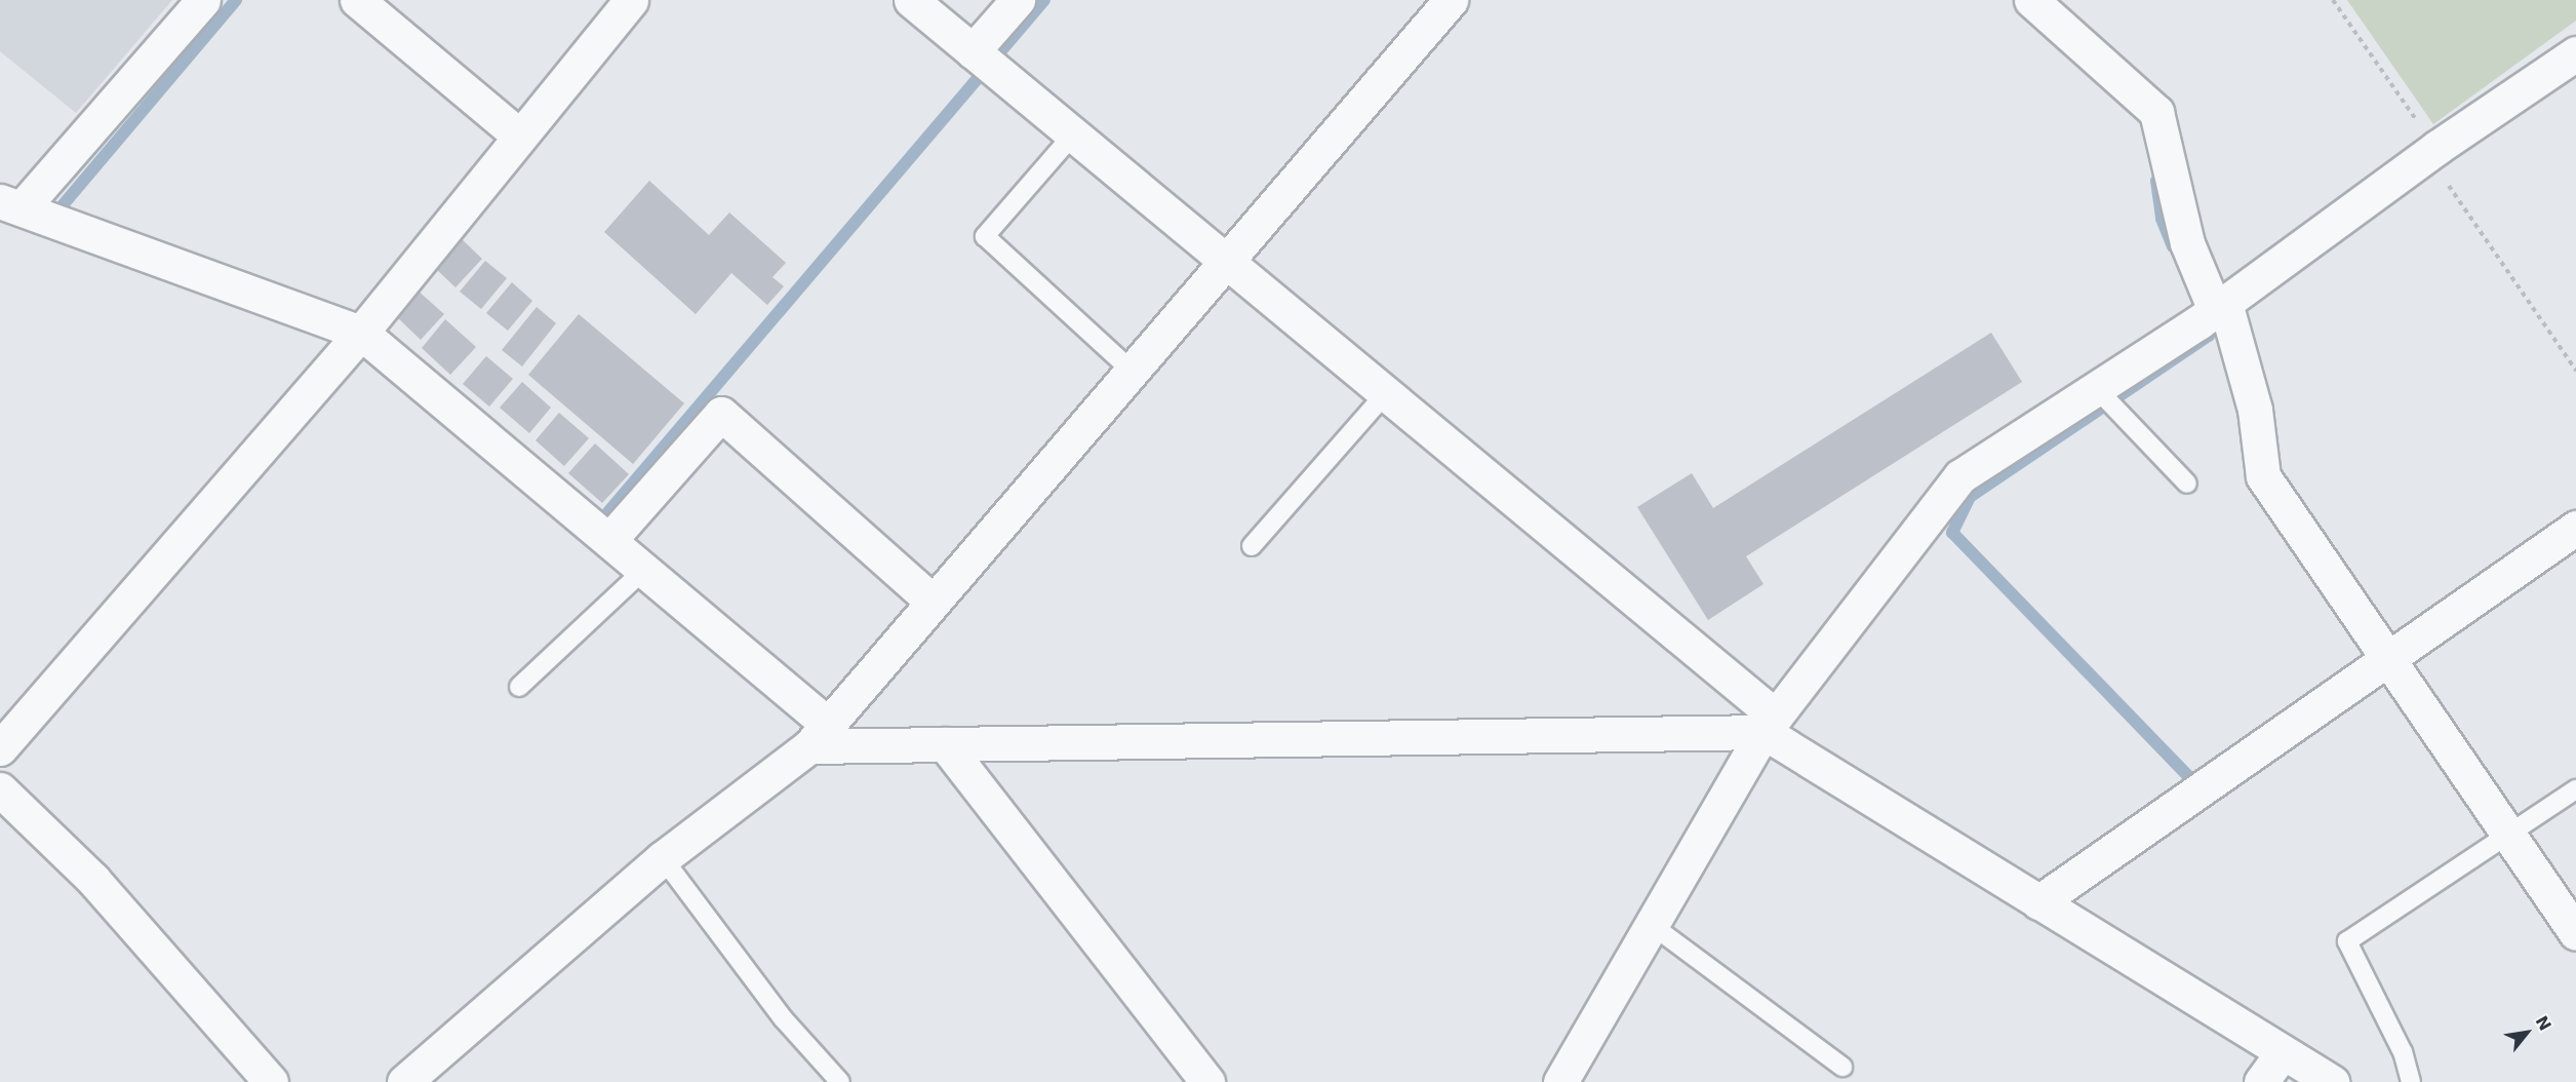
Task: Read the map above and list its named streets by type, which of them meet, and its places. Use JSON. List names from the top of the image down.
{
  "north": "top right"
}
